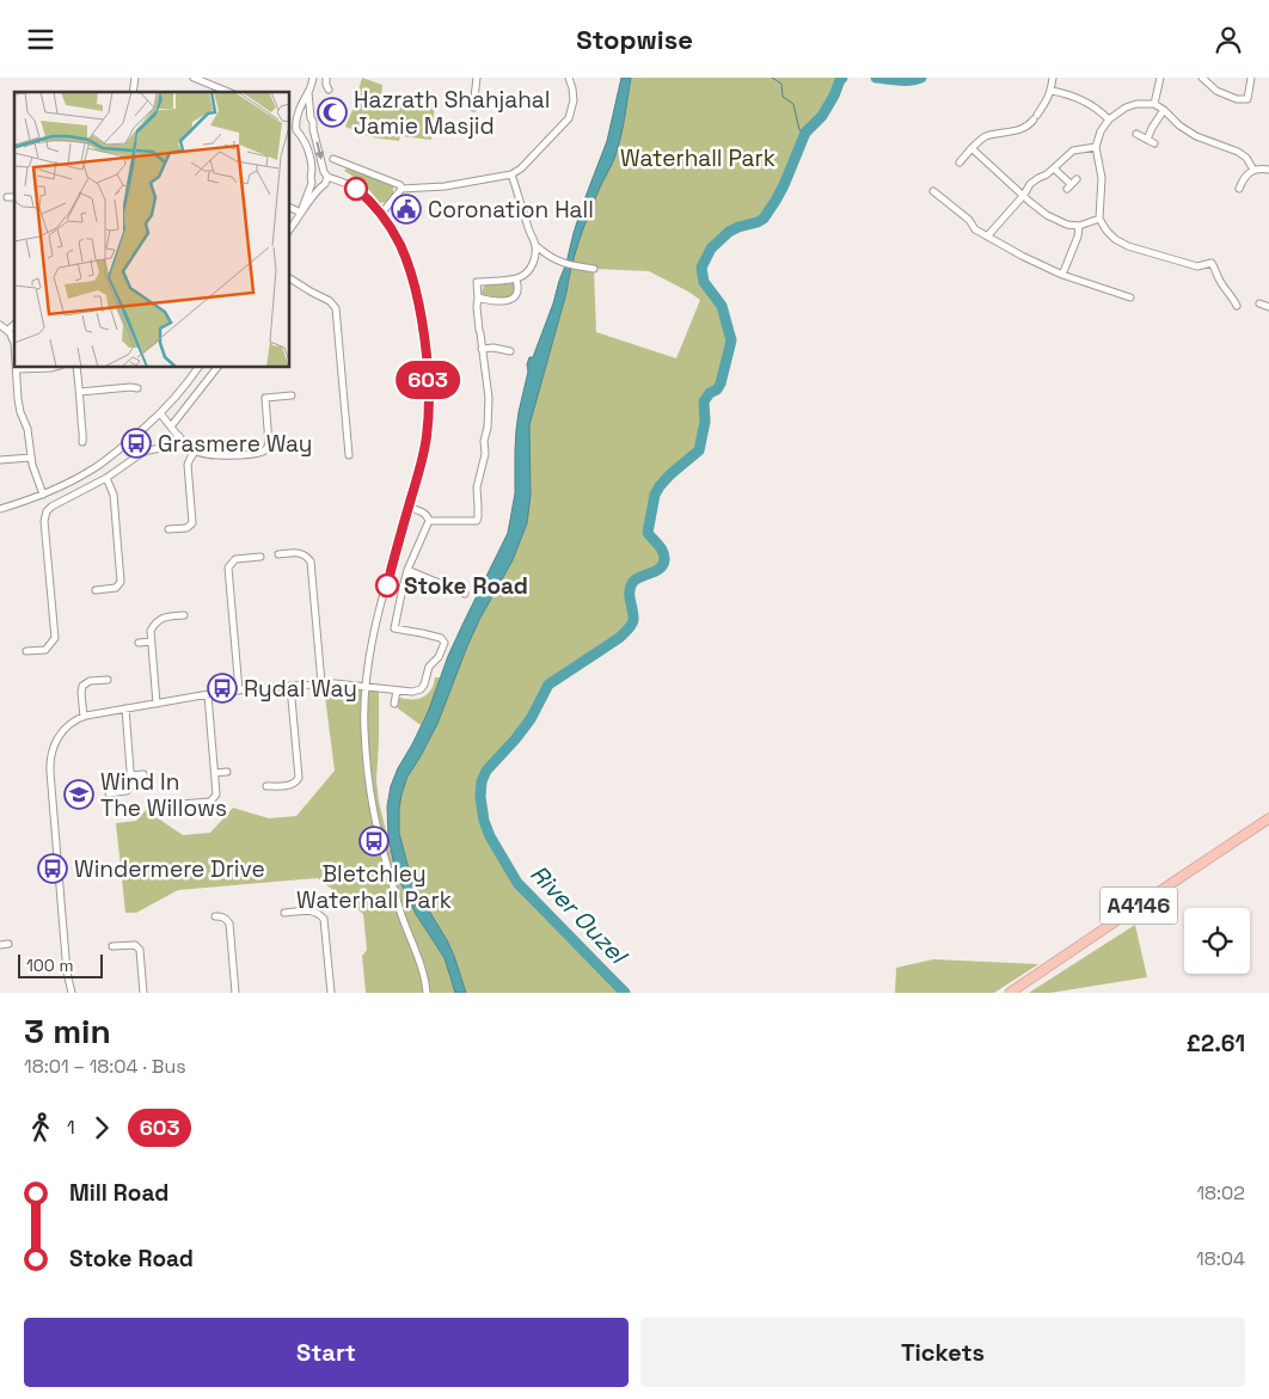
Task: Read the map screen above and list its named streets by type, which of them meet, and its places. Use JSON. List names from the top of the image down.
{
  "streets": {
    "highway": ["A4146"]
  },
  "water": ["River Ouzel"],
  "parks": ["Waterhall Park"],
  "places": {
    "mosque": ["Hazrath Shahjahal Jamie Masjid"],
    "public building": ["Coronation Hall"],
    "bus stop": [
      "Grasmere Way",
      "Rydal Way",
      "Bletchley Waterhall Park",
      "Windermere Drive"
    ],
    "other": ["Stoke Road"],
    "school or university": ["Wind In The Willows"]
  },
  "lines": ["bus line 603"],
  "scale_bar": "100 m",
  "page": {
    "header": "Stopwise",
    "on_map": "603",
    "scale": "100 m",
    "heading": ["3 min", "18:01 – 18:04 · Bus", "£2.61"],
    "legs": ["1", "603"],
    "list": [
      {
        "name": "Mill Road",
        "value": "18:02"
      },
      {
        "name": "Stoke Road",
        "value": "18:04"
      }
    ],
    "buttons": ["Start", "Tickets"]
  }
}
